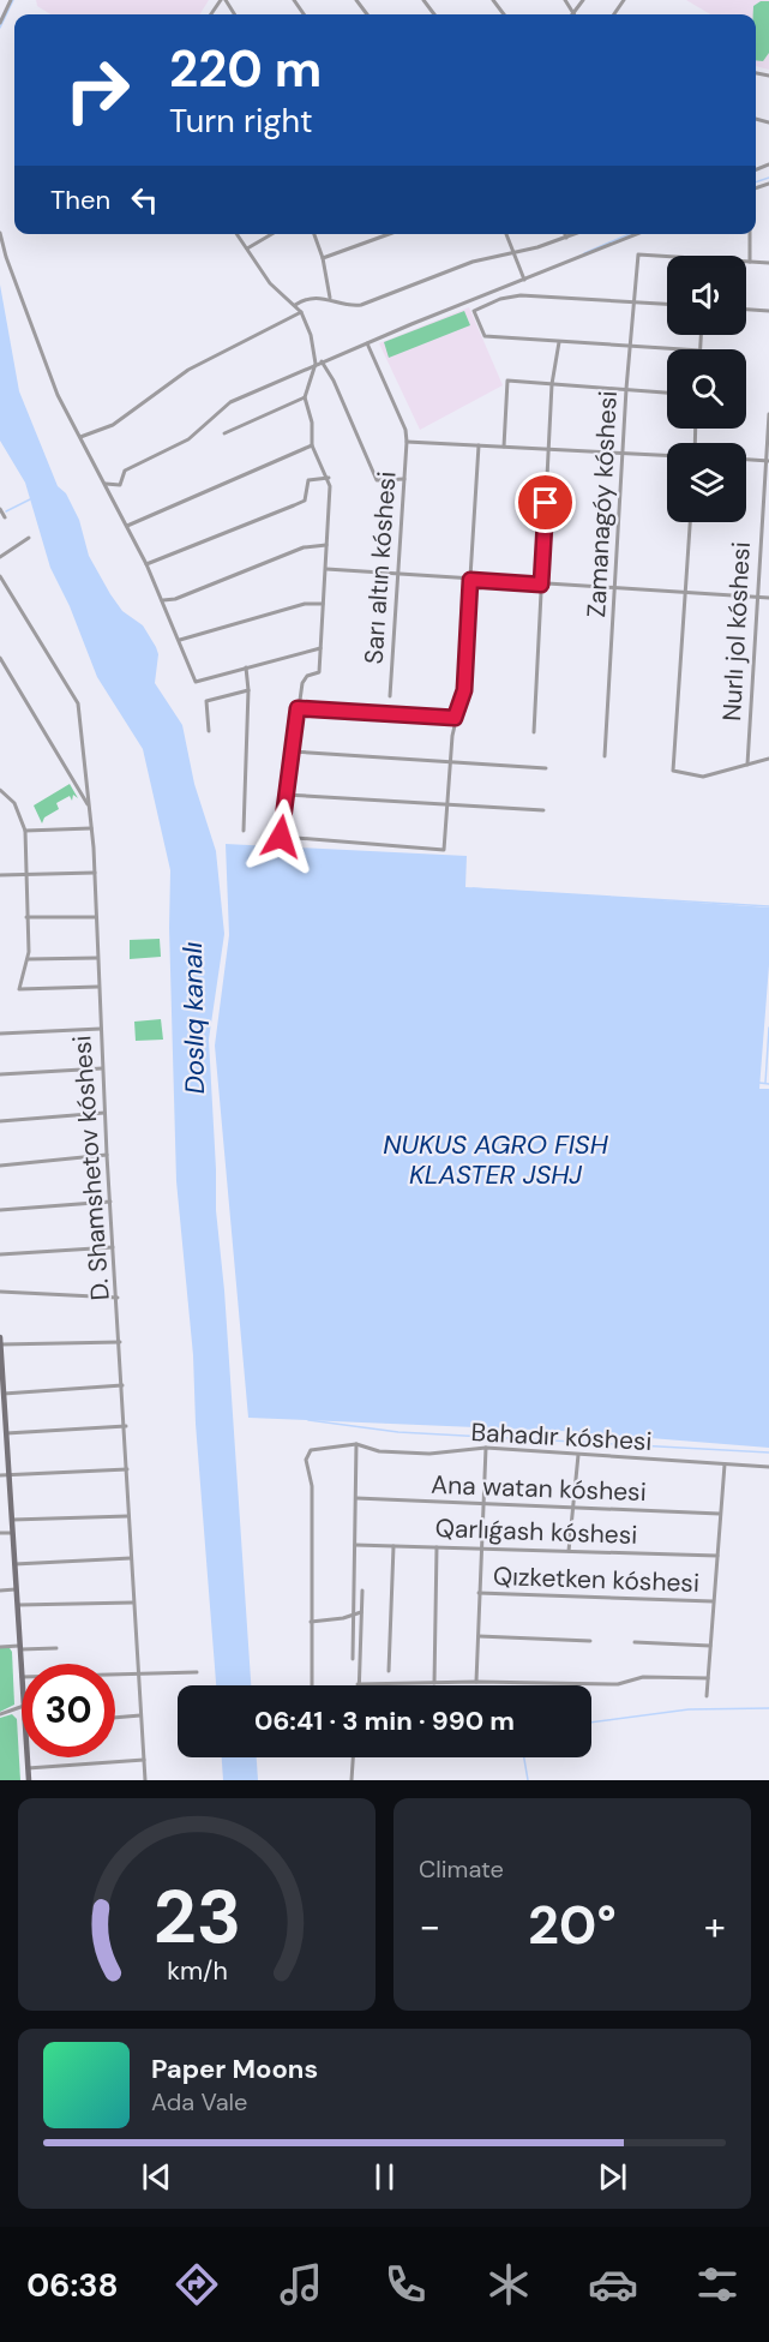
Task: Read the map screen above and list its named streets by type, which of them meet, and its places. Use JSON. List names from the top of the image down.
{
  "streets": {
    "street": [
      "Zamanagóy kóshesi",
      "Sarı altın kóshesi",
      "Nurlı jol kóshesi",
      "D. Shamshetov kóshesi",
      "Bahadır kóshesi",
      "Ana watan kóshesi",
      "Qarlıǵash kóshesi",
      "Qızketken kóshesi"
    ]
  },
  "water": ["Doslıq kanalı", "NUKUS AGRO FISH KLASTER JSHJ"],
  "page": {
    "turn": ["220 m", "Turn right"],
    "then": "Then",
    "limit": "30",
    "trip": "06:41 · 3 min · 990 m",
    "tile": "Climate",
    "heat": ["−", "20°", "+"],
    "song": ["Paper Moons", "Ada Vale"],
    "tabs": "06:38",
    "gauge": ["23", "km/h"]
  }
}
